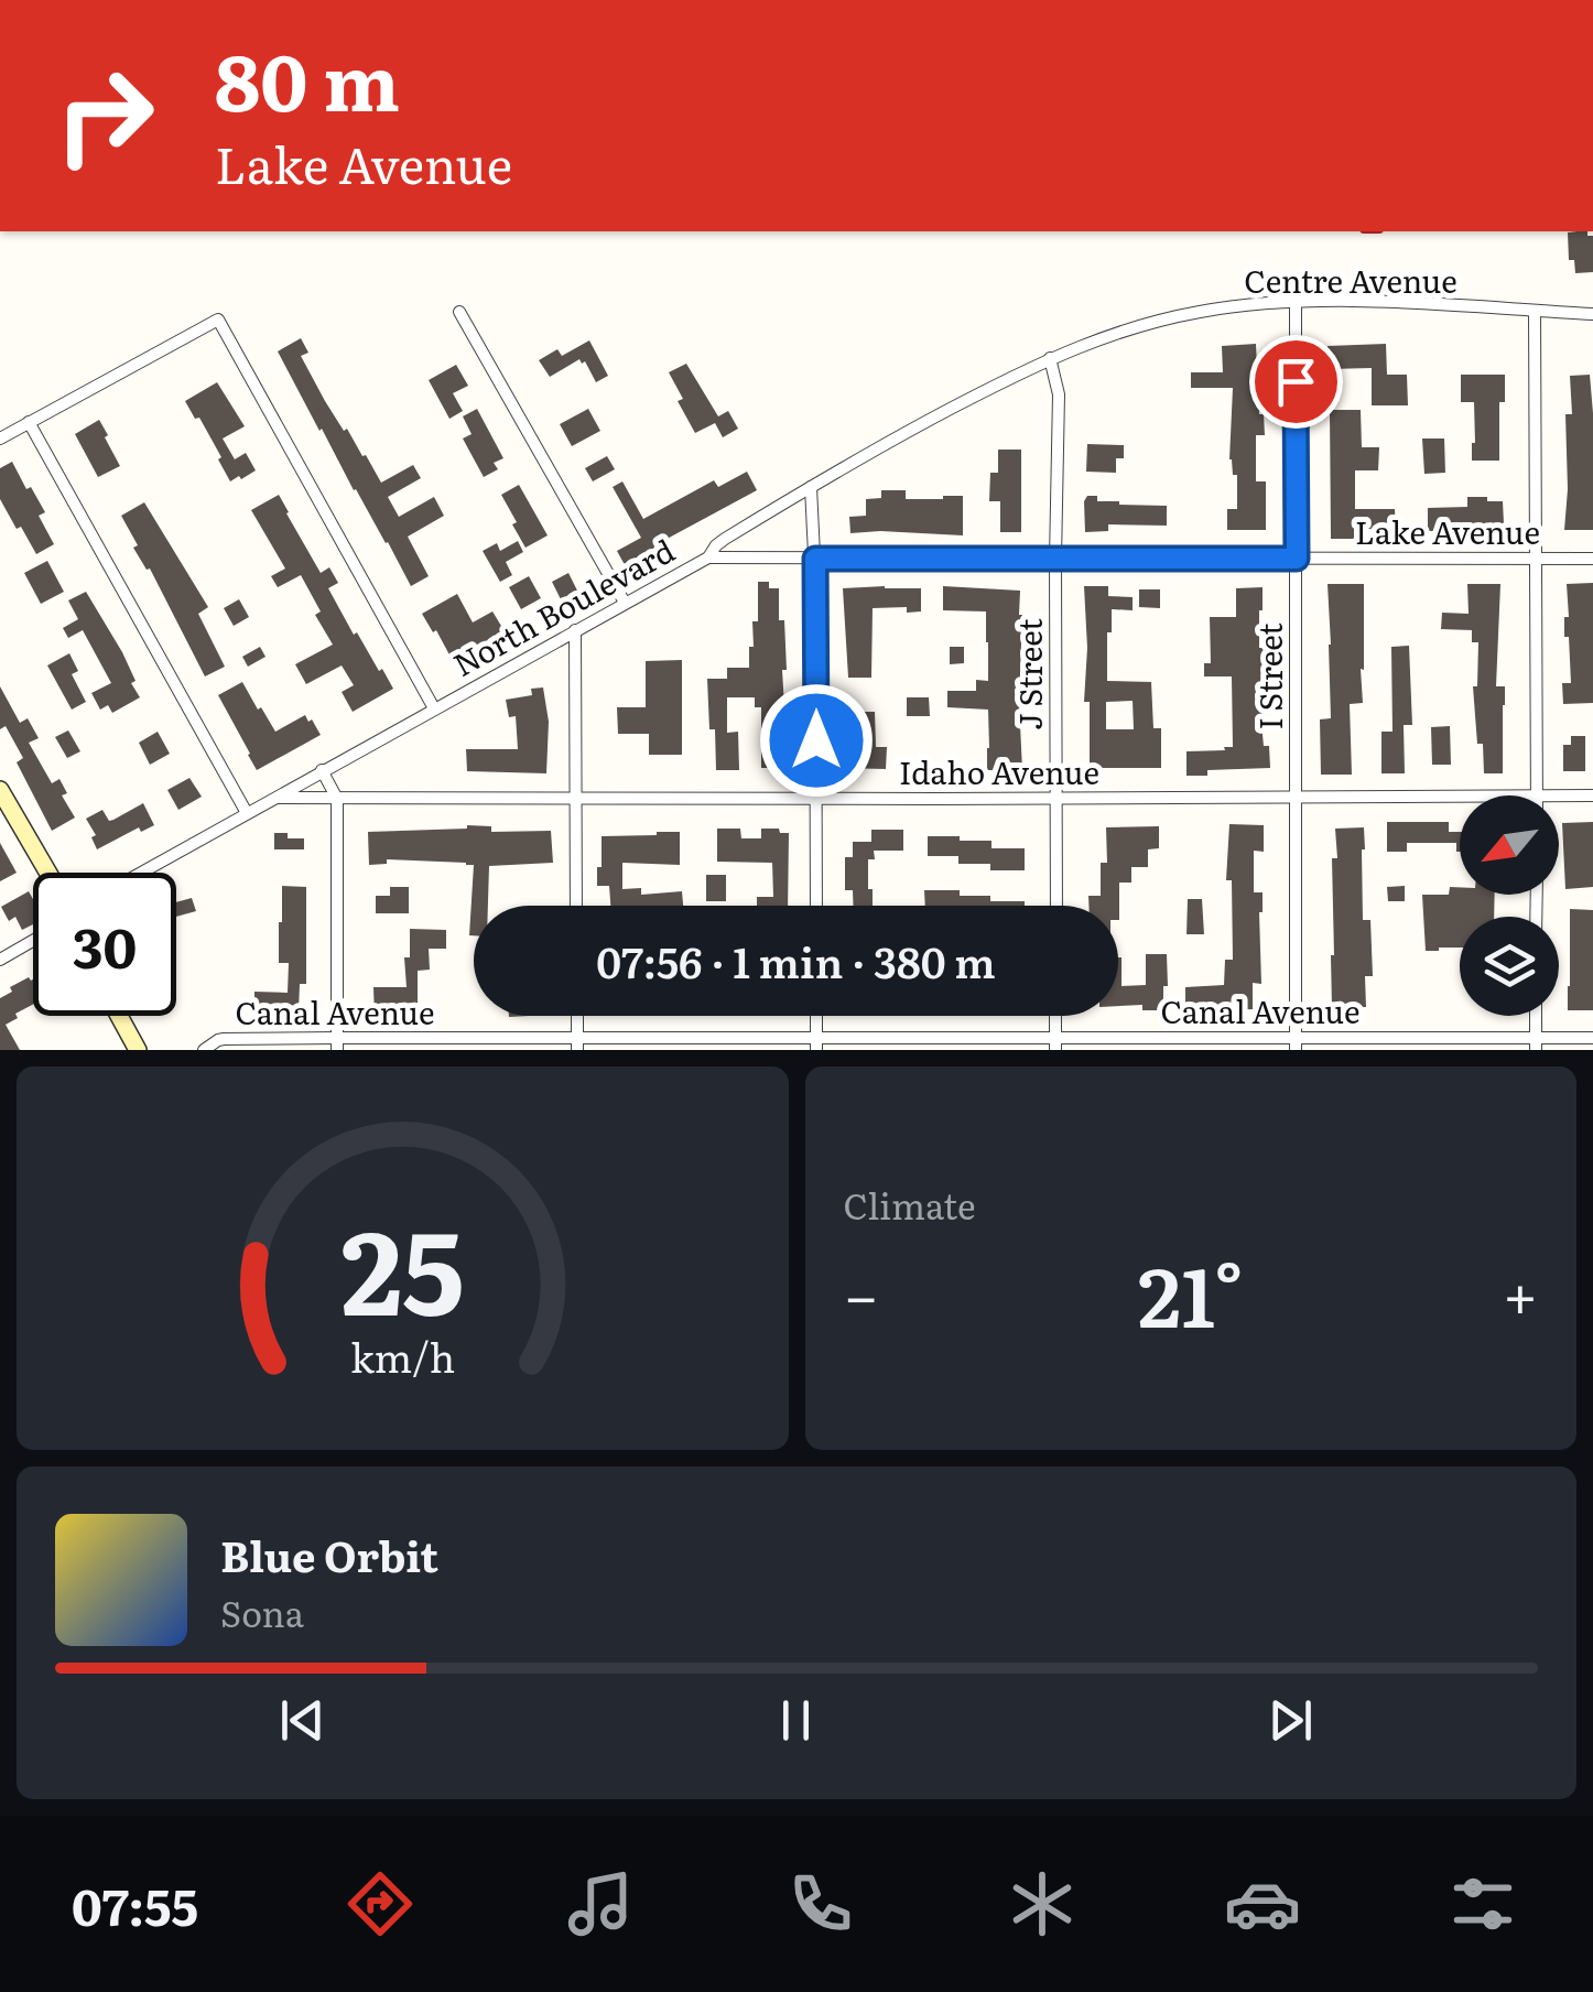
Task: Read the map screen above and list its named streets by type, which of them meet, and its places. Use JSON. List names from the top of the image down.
{
  "streets": {
    "street": [
      "Centre Avenue",
      "Lake Avenue",
      "North Boulevard",
      "J Street",
      "I Street",
      "Idaho Avenue",
      "Canal Avenue"
    ]
  },
  "crossings": [
    ["Centre Avenue", "North Boulevard"],
    ["Centre Avenue", "J Street"],
    ["Centre Avenue", "I Street"],
    ["Lake Avenue", "North Boulevard"],
    ["Lake Avenue", "J Street"],
    ["Lake Avenue", "I Street"],
    ["North Boulevard", "J Street"],
    ["North Boulevard", "Idaho Avenue"],
    ["J Street", "Idaho Avenue"],
    ["I Street", "Idaho Avenue"],
    ["I Street", "Canal Avenue"]
  ],
  "north": "bottom left",
  "page": {
    "turn": ["80 m", "Lake Avenue"],
    "limit": "30",
    "trip": "07:56 · 1 min · 380 m",
    "tile": "Climate",
    "heat": ["−", "21°", "+"],
    "song": ["Blue Orbit", "Sona"],
    "tabs": "07:55",
    "gauge": ["25", "km/h"]
  }
}
